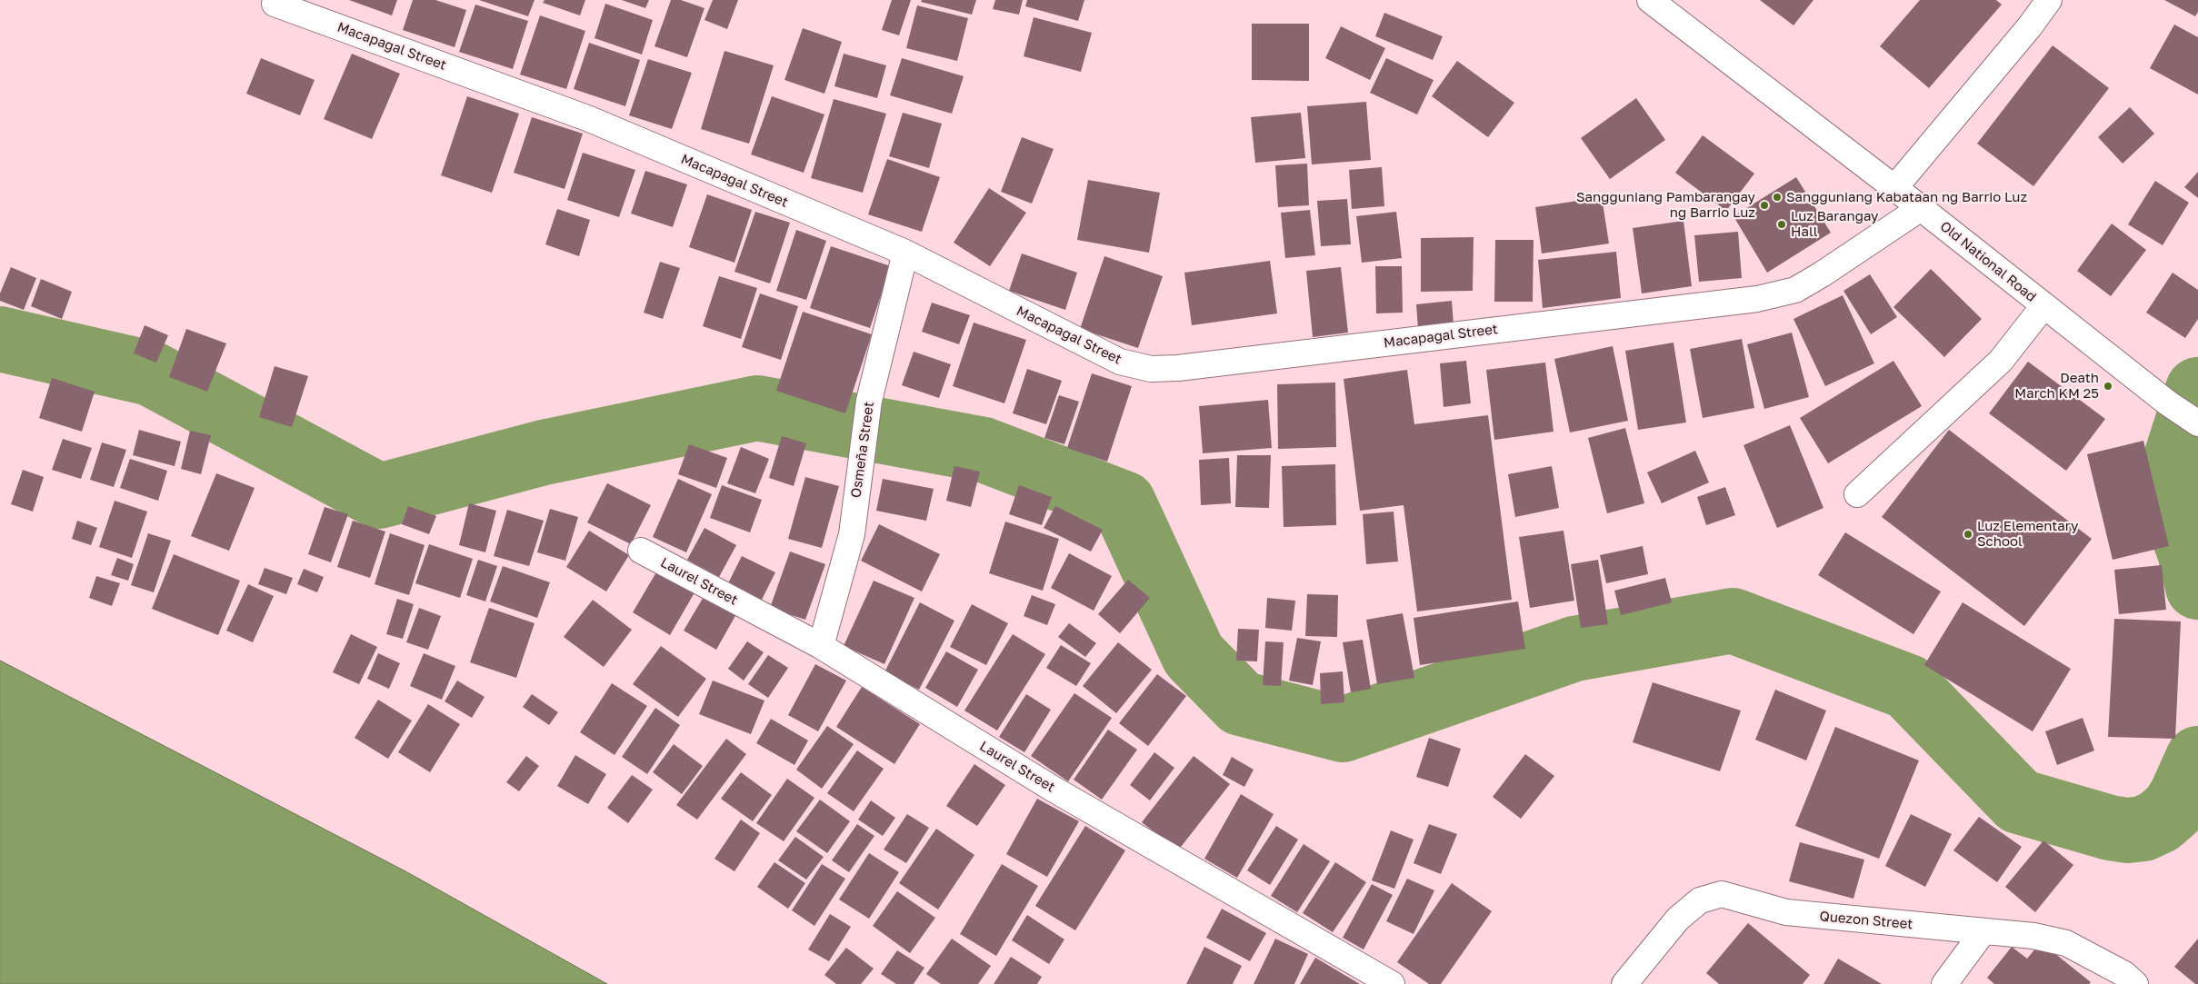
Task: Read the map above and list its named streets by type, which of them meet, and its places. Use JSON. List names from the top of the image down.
{
  "streets": {
    "street": [
      "Macapagal Street",
      "Old National Road",
      "Osmeña Street",
      "Laurel Street",
      "Quezon Street"
    ]
  },
  "crossings": [
    ["Macapagal Street", "Old National Road"],
    ["Macapagal Street", "Osmeña Street"],
    ["Osmeña Street", "Laurel Street"]
  ],
  "places": [
    "Sangguniang Kabataan ng Barrio Luz",
    "Sangguniang Pambarangay ng Barrio Luz",
    "Luz Barangay Hall",
    "Death March KM 25",
    "Luz Elementary School"
  ]
}
